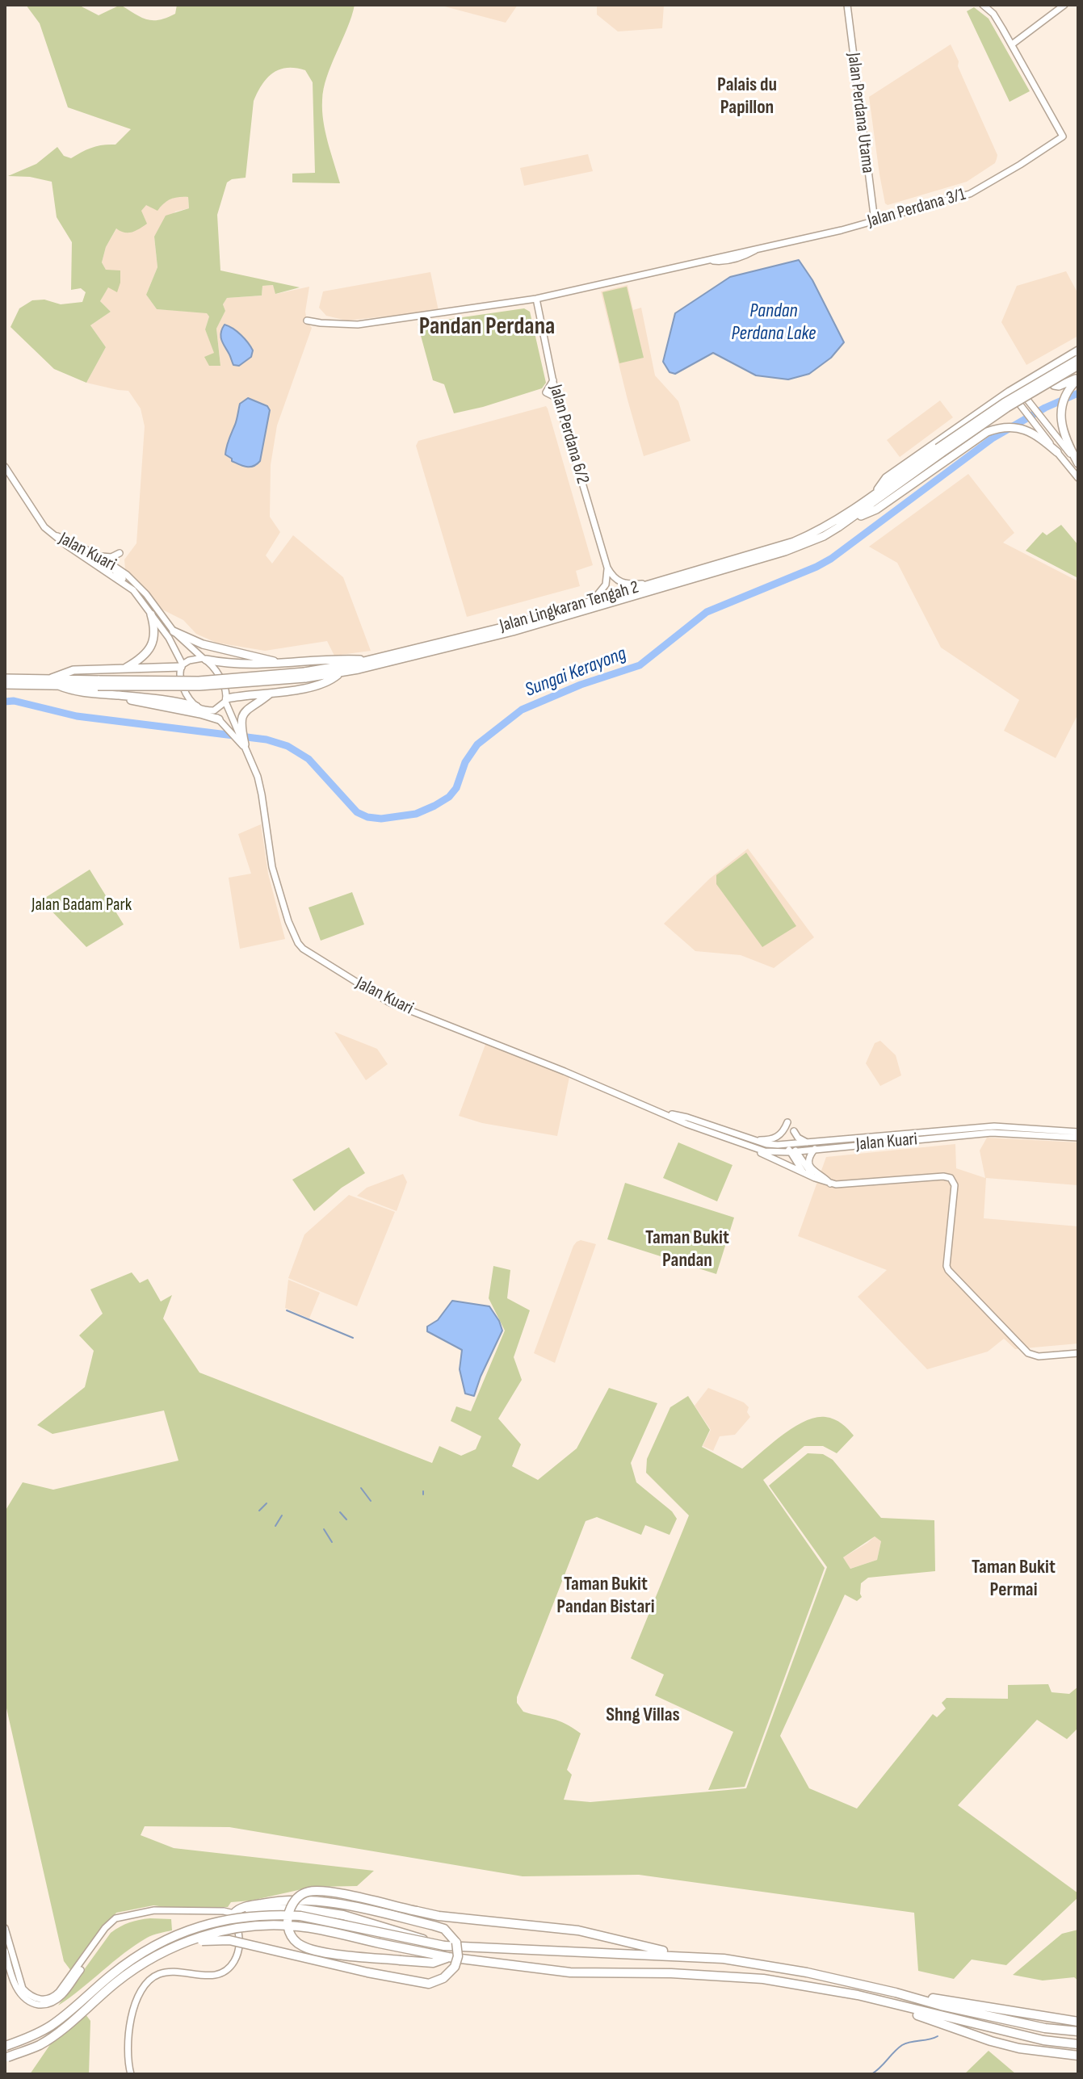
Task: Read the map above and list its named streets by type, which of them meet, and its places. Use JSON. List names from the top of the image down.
{
  "streets": {
    "highway": ["Jalan Lingkaran Tengah 2"],
    "street": [
      "Jalan Perdana Utama",
      "Jalan Perdana 3/1",
      "Jalan Perdana 6/2",
      "Jalan Kuari"
    ]
  },
  "crossings": [
    ["Jalan Perdana Utama", "Jalan Perdana 3/1"],
    ["Jalan Perdana 3/1", "Jalan Perdana 6/2"]
  ],
  "districts": [
    "Palais du Papillon",
    "Pandan Perdana",
    "Taman Bukit Pandan",
    "Taman Bukit Permai",
    "Taman Bukit Pandan Bistari",
    "Shng Villas"
  ],
  "water": ["Pandan Perdana Lake", "Sungai Kerayong"],
  "parks": ["Jalan Badam Park"]
}
